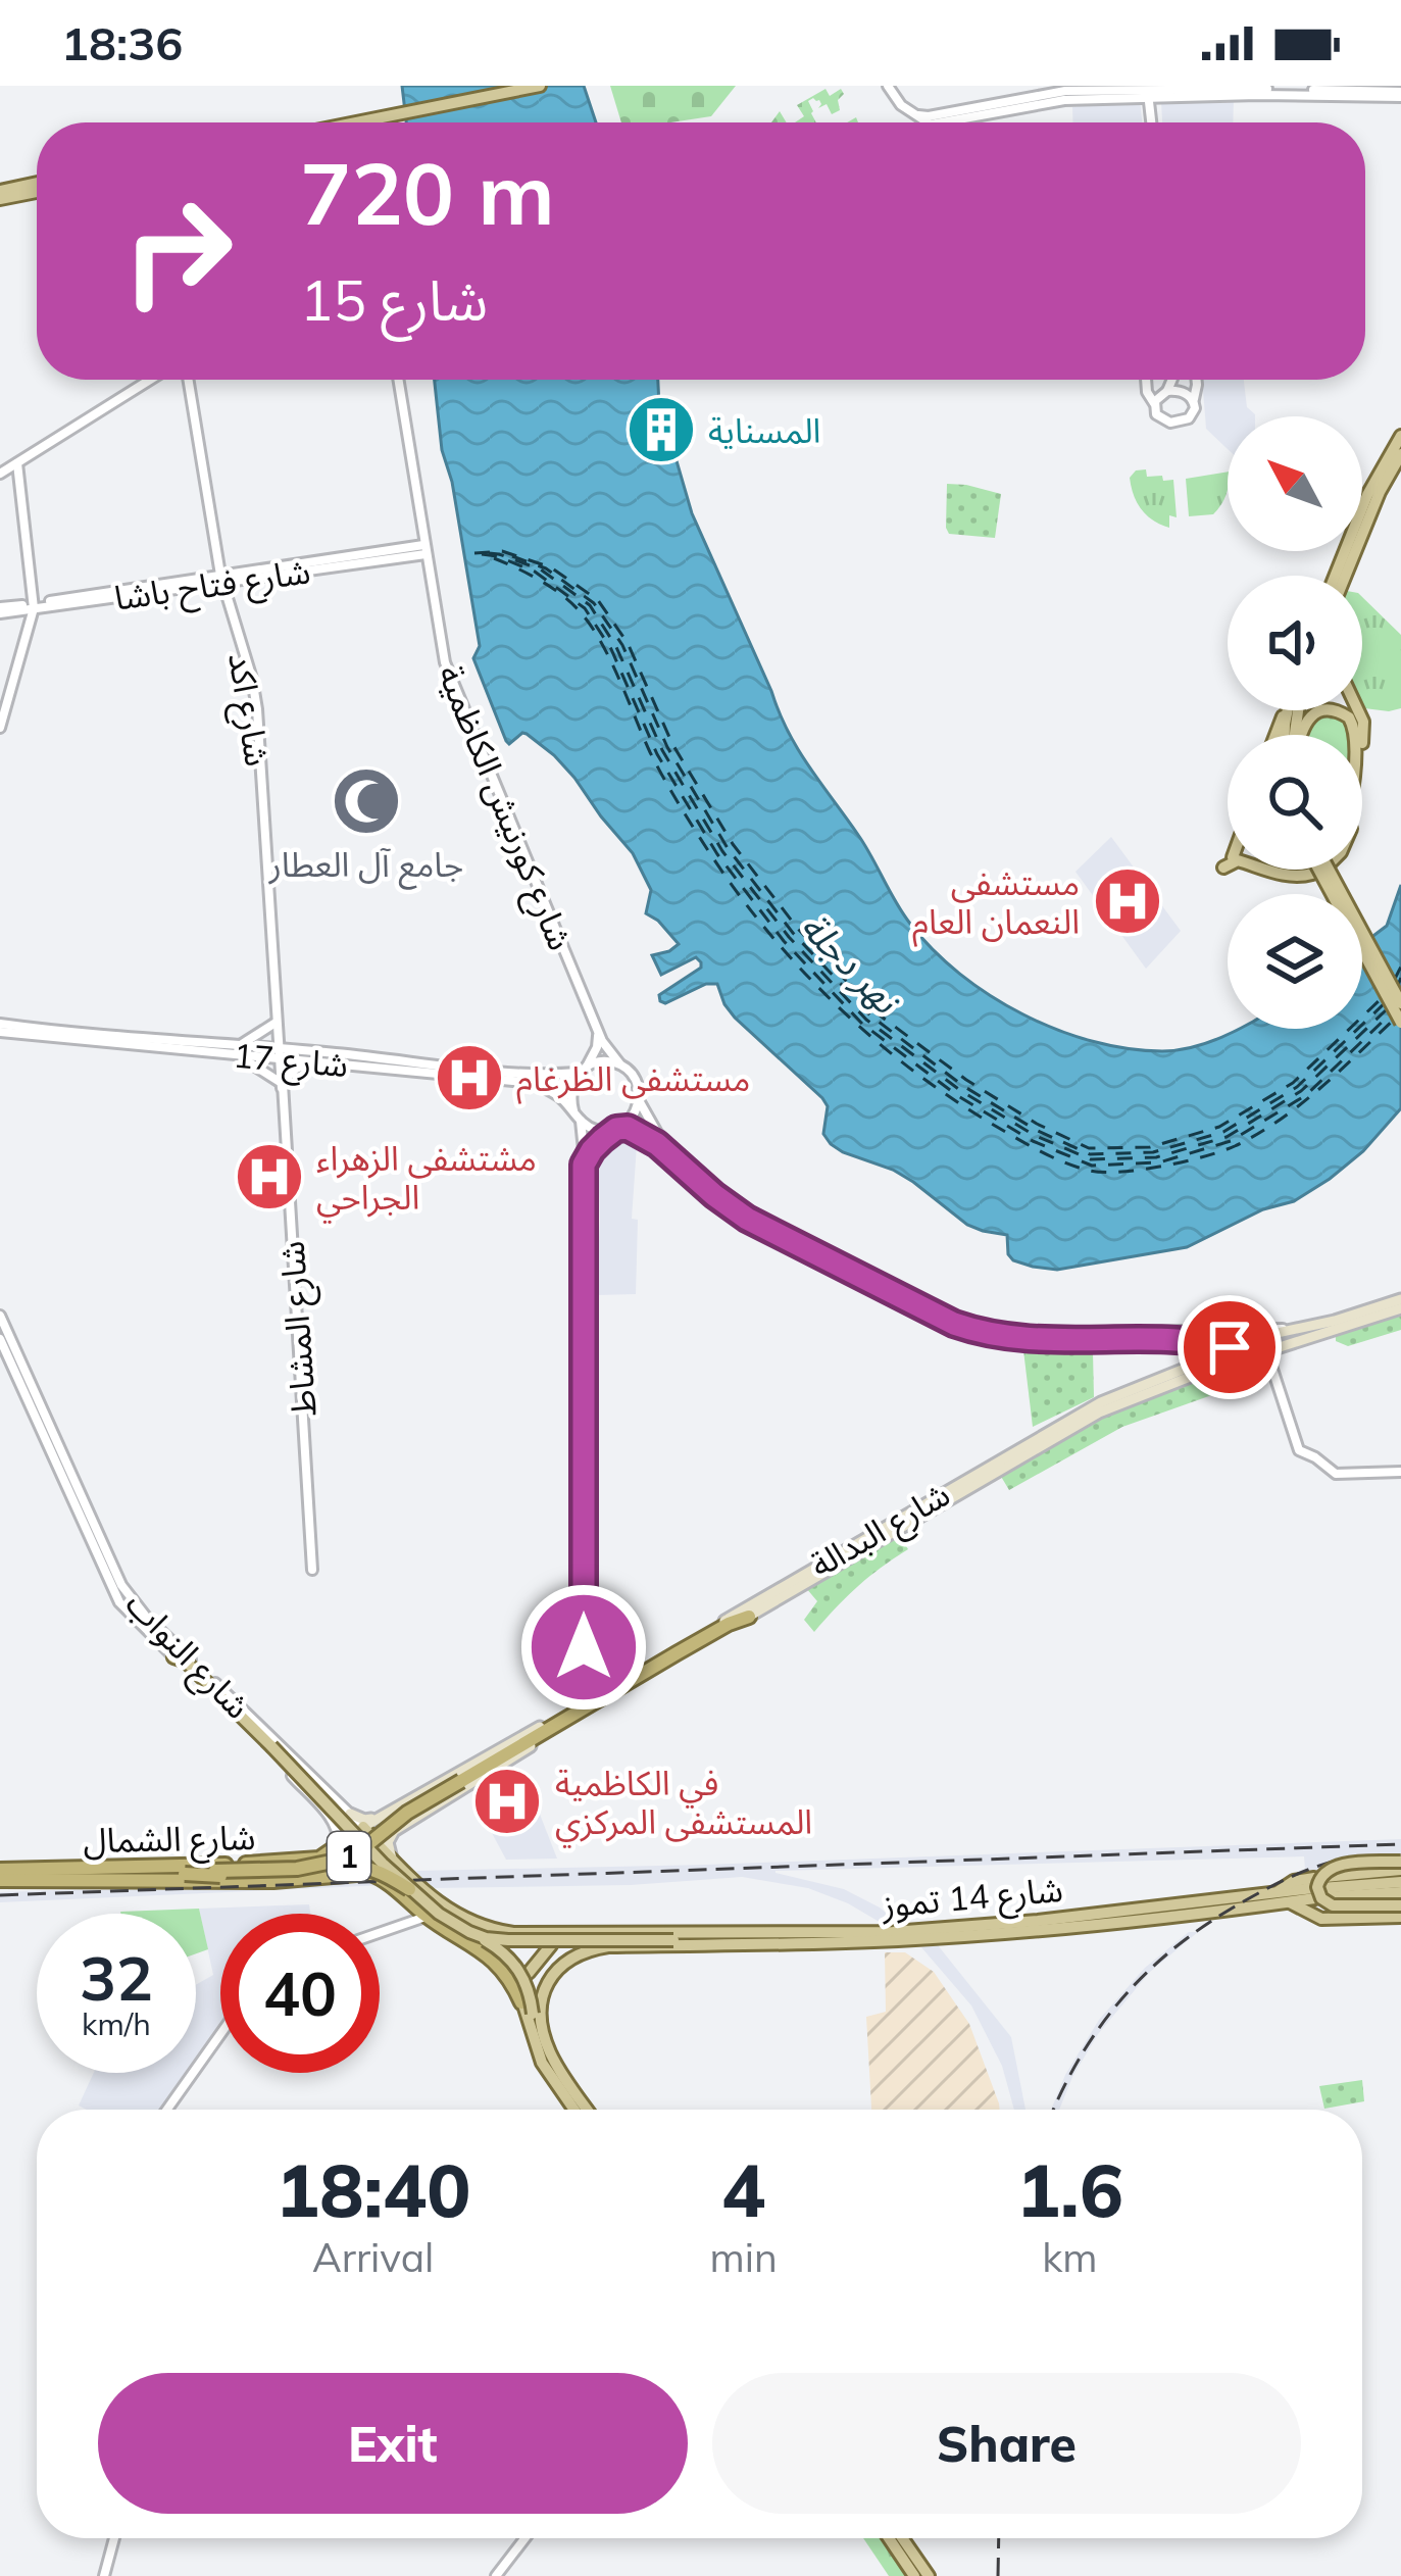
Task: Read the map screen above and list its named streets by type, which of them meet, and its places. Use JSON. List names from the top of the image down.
{
  "streets": {
    "highway": ["شارع الشمال", "1"],
    "main road": ["شارع البدالة", "شارع 14 تموز"],
    "street": [
      "شارع فتاح باشا",
      "شارع اكد",
      "شارع كورنيش الكاظمية",
      "شارع 17",
      "شارع المشاط",
      "شارع النواب"
    ]
  },
  "crossings": [
    ["شارع فتاح باشا", "شارع اكد"],
    ["شارع فتاح باشا", "شارع كورنيش الكاظمية"],
    ["شارع اكد", "شارع 17"],
    ["شارع اكد", "شارع المشاط"],
    ["شارع كورنيش الكاظمية", "شارع 17"],
    ["شارع 17", "شارع المشاط"],
    ["شارع البدالة", "شارع النواب"],
    ["شارع البدالة", "شارع الشمال"],
    ["شارع البدالة", "1"],
    ["شارع النواب", "شارع الشمال"],
    ["شارع الشمال", "1"]
  ],
  "water": ["نهر دجلة"],
  "places": {
    "building": ["المسناية"],
    "mosque": ["جامع آل العطار"],
    "hospital": [
      "مستشفى النعمان العام",
      "مستشفى الظرغام",
      "مشتشفى الزهراء الجراحي",
      "في الكاظمية المستشفى المركزي"
    ]
  },
  "north": "top left",
  "page": {
    "status": "18:36",
    "turn": ["720 m", "شارع 15"],
    "speed": "32 km/h",
    "limit": "40",
    "eta": [
      "18:40",
      "Arrival",
      "4",
      "min",
      "1.6",
      "km"
    ],
    "buttons": ["Exit", "Share"]
  }
}
